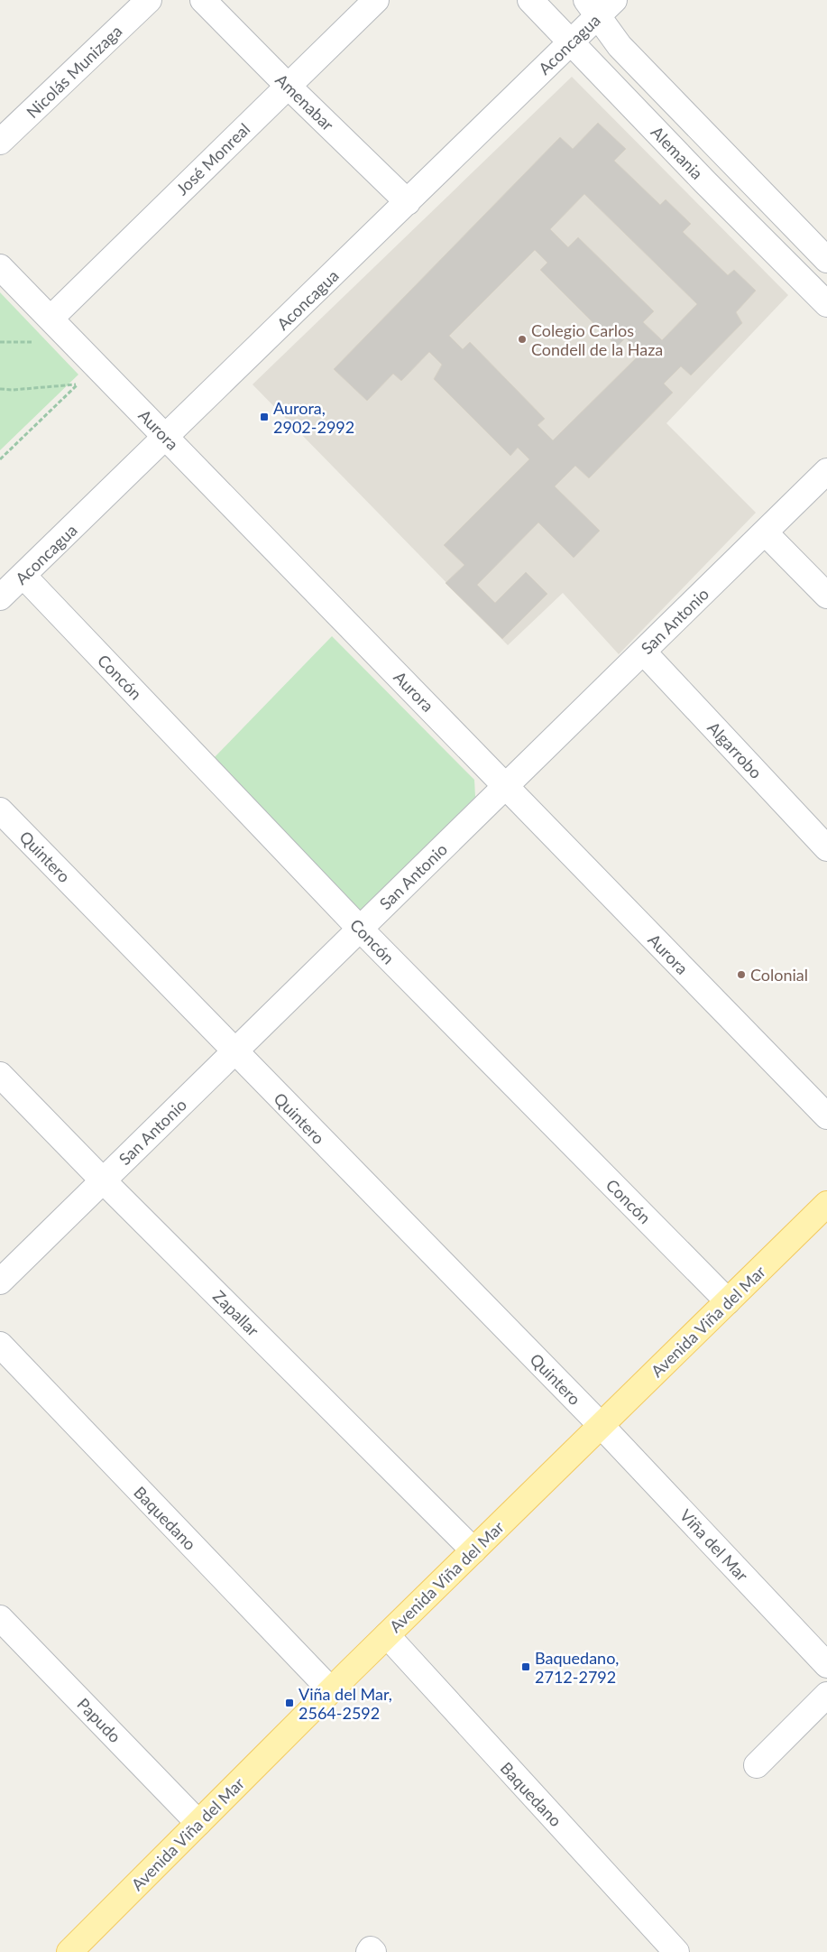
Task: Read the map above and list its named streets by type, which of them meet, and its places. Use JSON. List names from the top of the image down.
{
  "streets": {
    "main road": ["Avenida Viña del Mar"],
    "street": [
      "Aconcagua",
      "Nicolás Munizaga",
      "Amenabar",
      "Alemania",
      "José Monreal",
      "Aurora",
      "San Antonio",
      "Concón",
      "Algarrobo",
      "Quintero",
      "Zapallar",
      "Baquedano",
      "Viña del Mar",
      "Papudo"
    ]
  },
  "crossings": [
    ["Aconcagua", "Amenabar"],
    ["Aconcagua", "Alemania"],
    ["Aconcagua", "Aurora"],
    ["Aconcagua", "Concón"],
    ["Amenabar", "José Monreal"],
    ["José Monreal", "Aurora"],
    ["Aurora", "San Antonio"],
    ["San Antonio", "Concón"],
    ["San Antonio", "Algarrobo"],
    ["San Antonio", "Quintero"],
    ["San Antonio", "Zapallar"],
    ["Concón", "Avenida Viña del Mar"],
    ["Quintero", "Avenida Viña del Mar"],
    ["Quintero", "Viña del Mar"],
    ["Zapallar", "Avenida Viña del Mar"],
    ["Avenida Viña del Mar", "Baquedano"],
    ["Avenida Viña del Mar", "Viña del Mar"],
    ["Avenida Viña del Mar", "Papudo"]
  ],
  "places": {
    "other": ["Colegio Carlos Condell de la Haza", "Colonial"],
    "transit": ["Aurora, 2902-2992", "Baquedano, 2712-2792", "Viña del Mar, 2564-2592"]
  }
}
